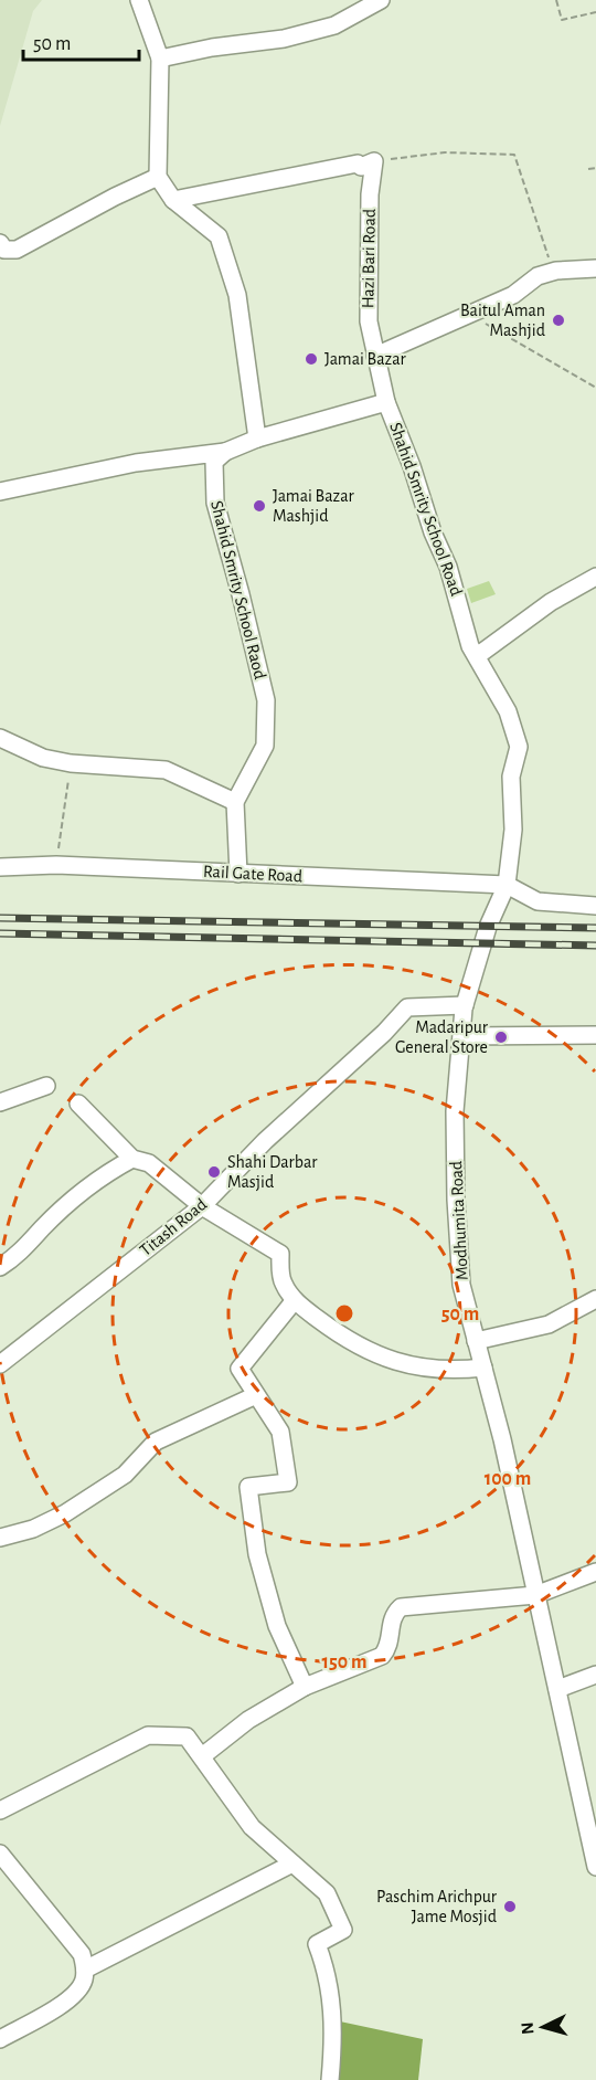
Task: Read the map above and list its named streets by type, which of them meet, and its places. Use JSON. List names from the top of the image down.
{
  "streets": {
    "street": [
      "Hazi Bari Road",
      "Shahid Smrity School Road",
      "Shahid Smrity School Raod",
      "Rail Gate Road",
      "Modhumita Road",
      "Titash Road"
    ]
  },
  "crossings": [
    ["Hazi Bari Road", "Shahid Smrity School Road"],
    ["Shahid Smrity School Road", "Shahid Smrity School Raod"],
    ["Shahid Smrity School Road", "Rail Gate Road"],
    ["Shahid Smrity School Road", "Modhumita Road"],
    ["Rail Gate Road", "Modhumita Road"],
    ["Modhumita Road", "Titash Road"]
  ],
  "places": [
    "Baitul Aman Mashjid",
    "Jamai Bazar",
    "Jamai Bazar Mashjid",
    "Madaripur General Store",
    "Shahi Darbar Masjid",
    "Paschim Arichpur Jame Mosjid"
  ],
  "scale_bar": "50 m",
  "north": "left",
  "rings": ["50 m", "100 m", "150 m"]
}
